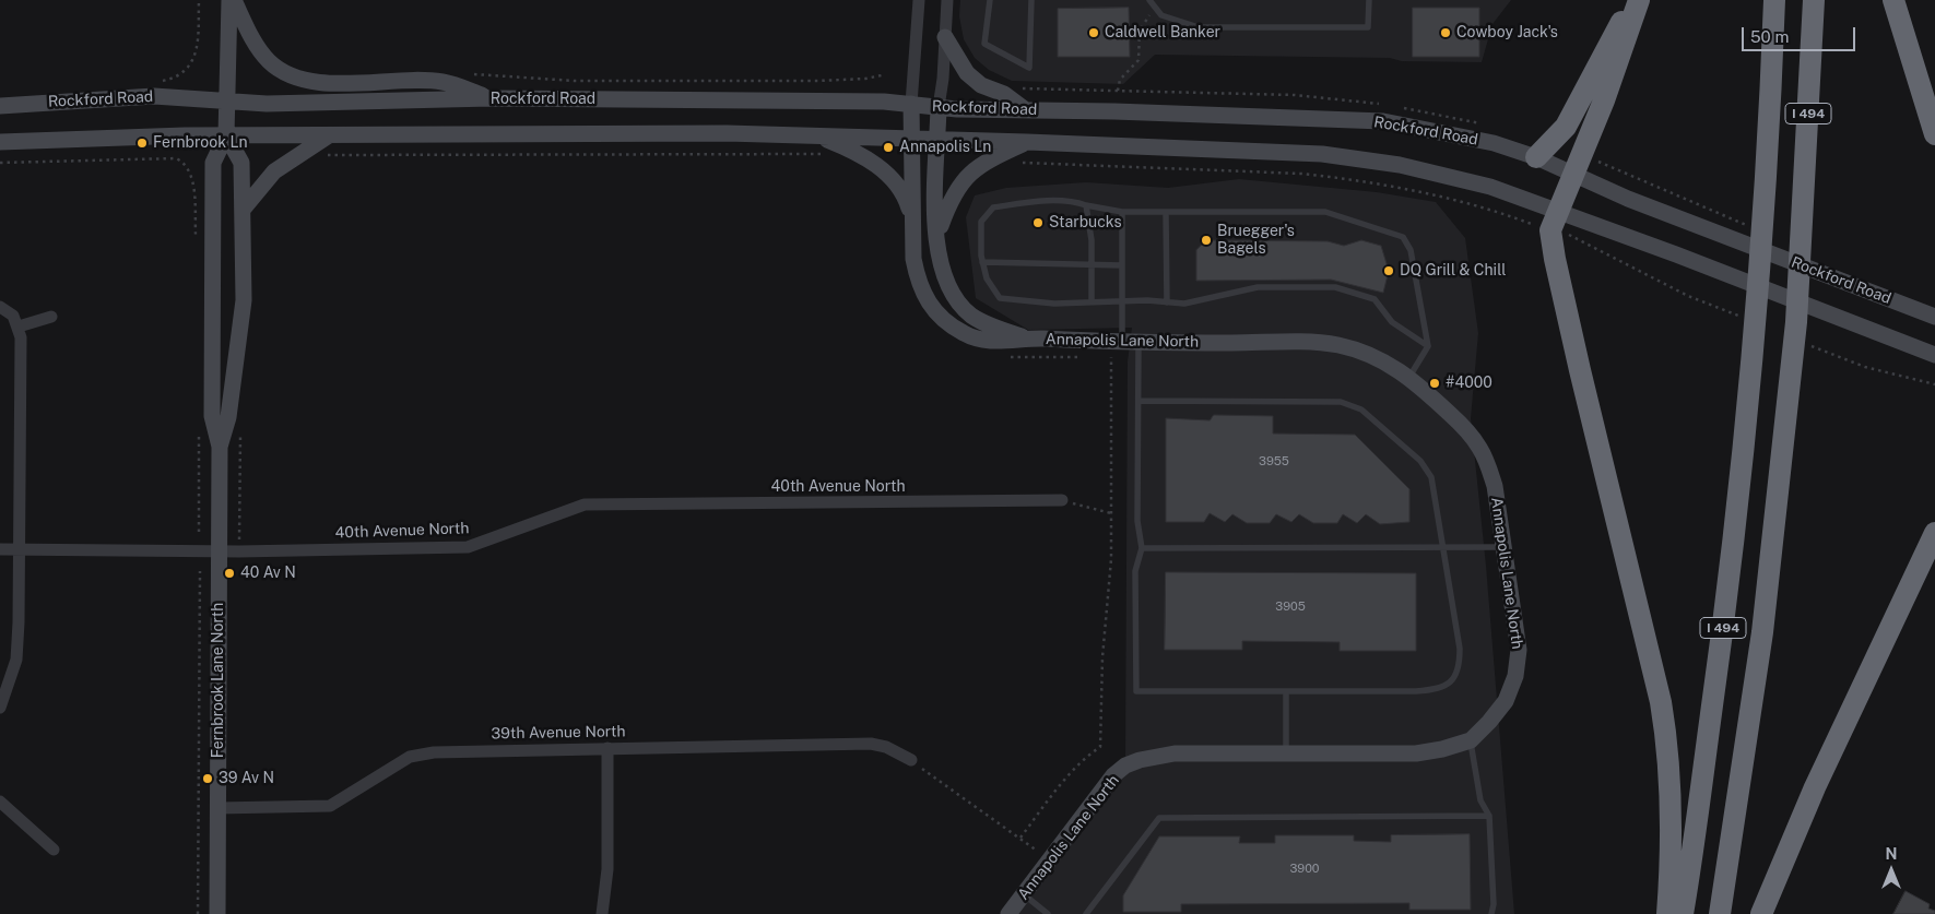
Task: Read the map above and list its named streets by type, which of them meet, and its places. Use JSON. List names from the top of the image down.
{
  "streets": {
    "highway": ["I 494"],
    "main road": ["Rockford Road", "Annapolis Lane North", "Fernbrook Lane North"],
    "street": ["40th Avenue North", "39th Avenue North"]
  },
  "crossings": [
    ["Rockford Road", "Annapolis Lane North"],
    ["Rockford Road", "Fernbrook Lane North"],
    ["40th Avenue North", "Fernbrook Lane North"],
    ["Fernbrook Lane North", "39th Avenue North"]
  ],
  "places": [
    "Caldwell Banker",
    "Cowboy Jack's",
    "Fernbrook Ln",
    "Annapolis Ln",
    "Starbucks",
    "Bruegger's Bagels",
    "DQ Grill & Chill",
    "#4000",
    "40 Av N",
    "39 Av N"
  ],
  "house_numbers": ["3955", "3905", "3900"],
  "scale_bar": "50 m",
  "north": "top"
}
